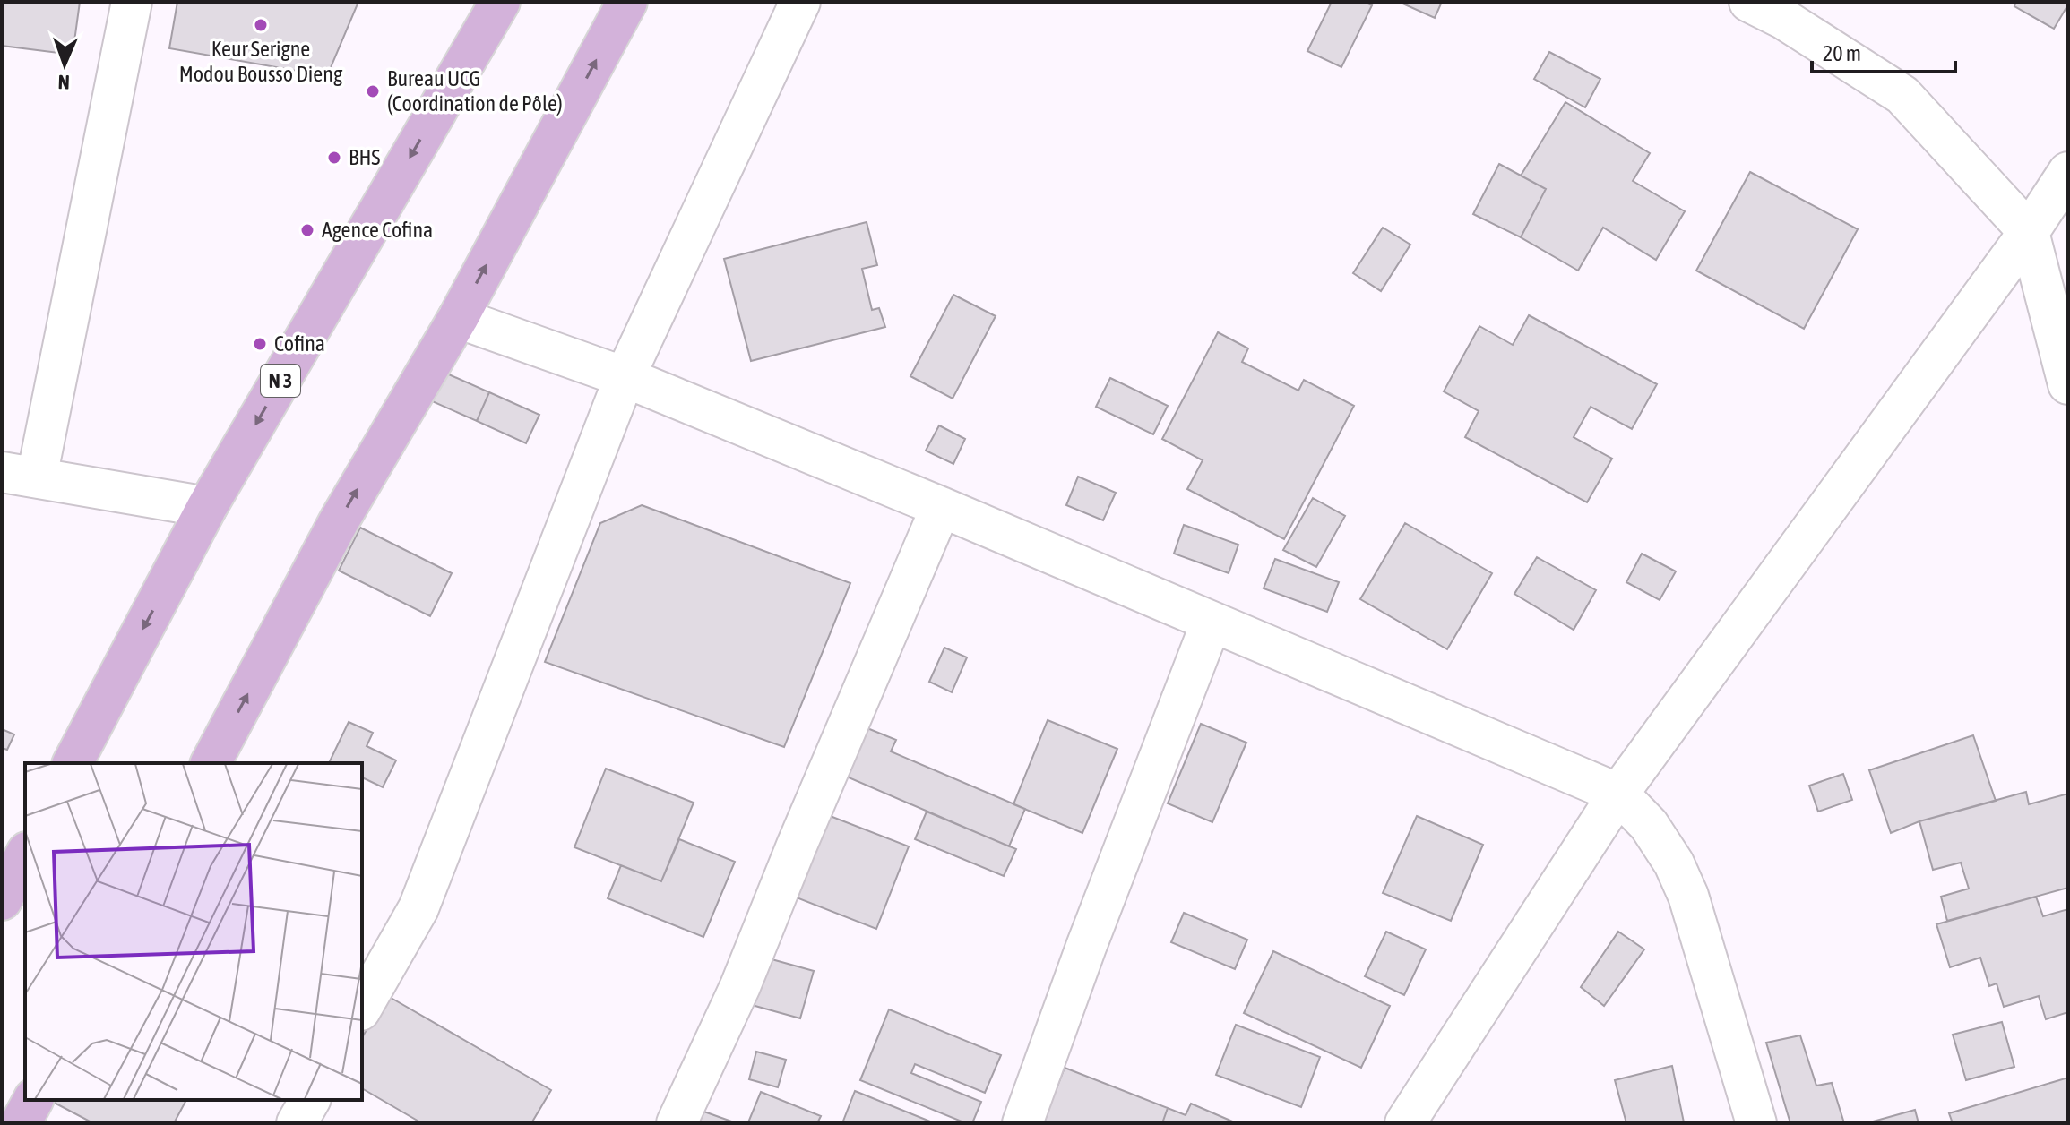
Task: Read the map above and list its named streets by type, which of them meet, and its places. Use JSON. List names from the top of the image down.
{
  "streets": {
    "main road": ["N 3"]
  },
  "places": [
    "Keur Serigne Modou Bousso Dieng",
    "Bureau UCG (Coordination de Pôle)",
    "BHS",
    "Agence Cofina",
    "Cofina"
  ],
  "scale_bar": "20 m",
  "north": "bottom"
}
